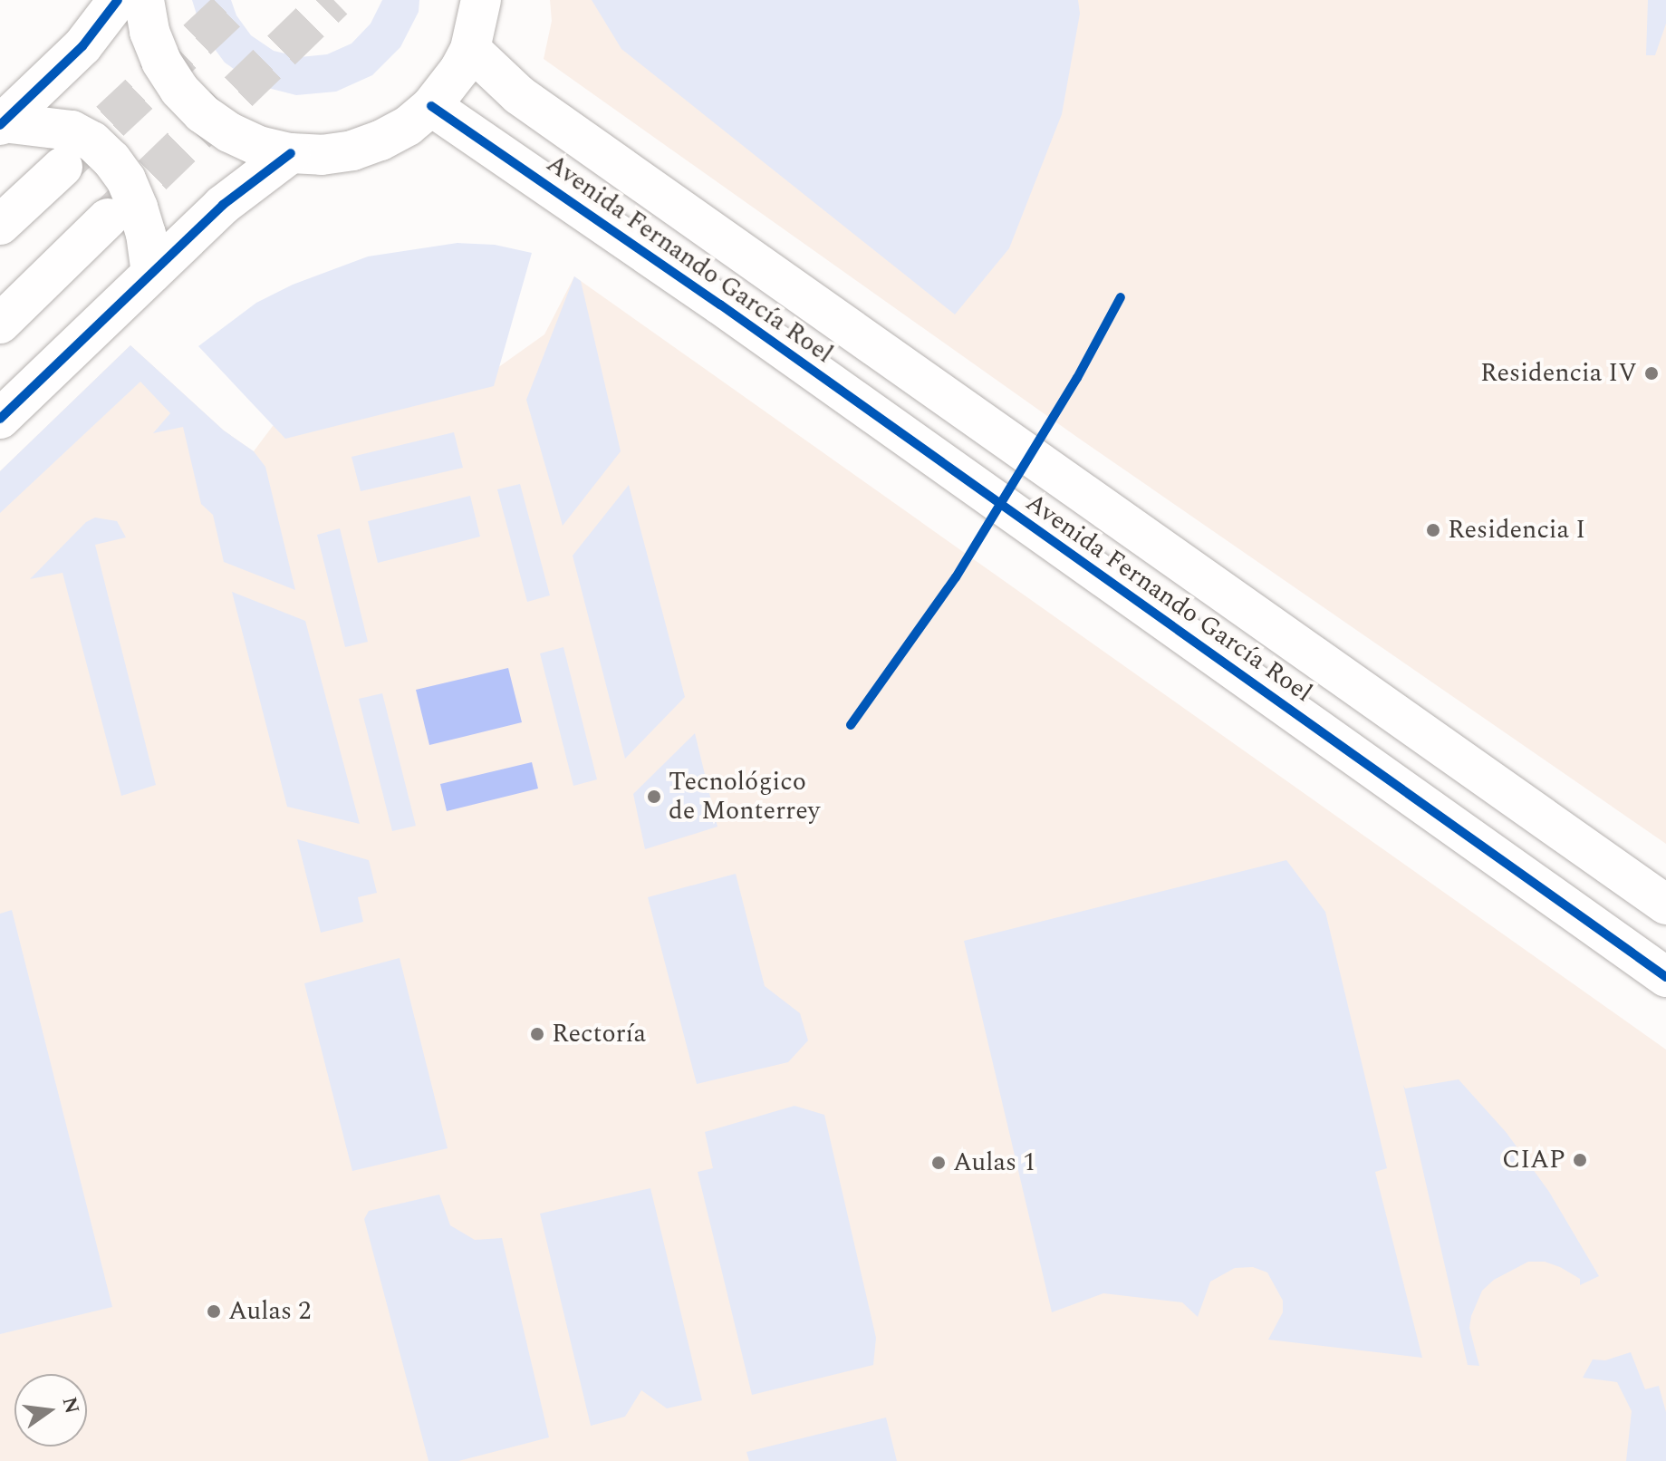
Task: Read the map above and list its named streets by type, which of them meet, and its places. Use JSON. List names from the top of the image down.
{
  "streets": {
    "main road": ["Avenida Fernando García Roel"]
  },
  "places": [
    "Residencia IV",
    "Residencia I",
    "Tecnológico de Monterrey",
    "Rectoría",
    "CIAP",
    "Aulas 1",
    "Aulas 2"
  ],
  "north": "right"
}
